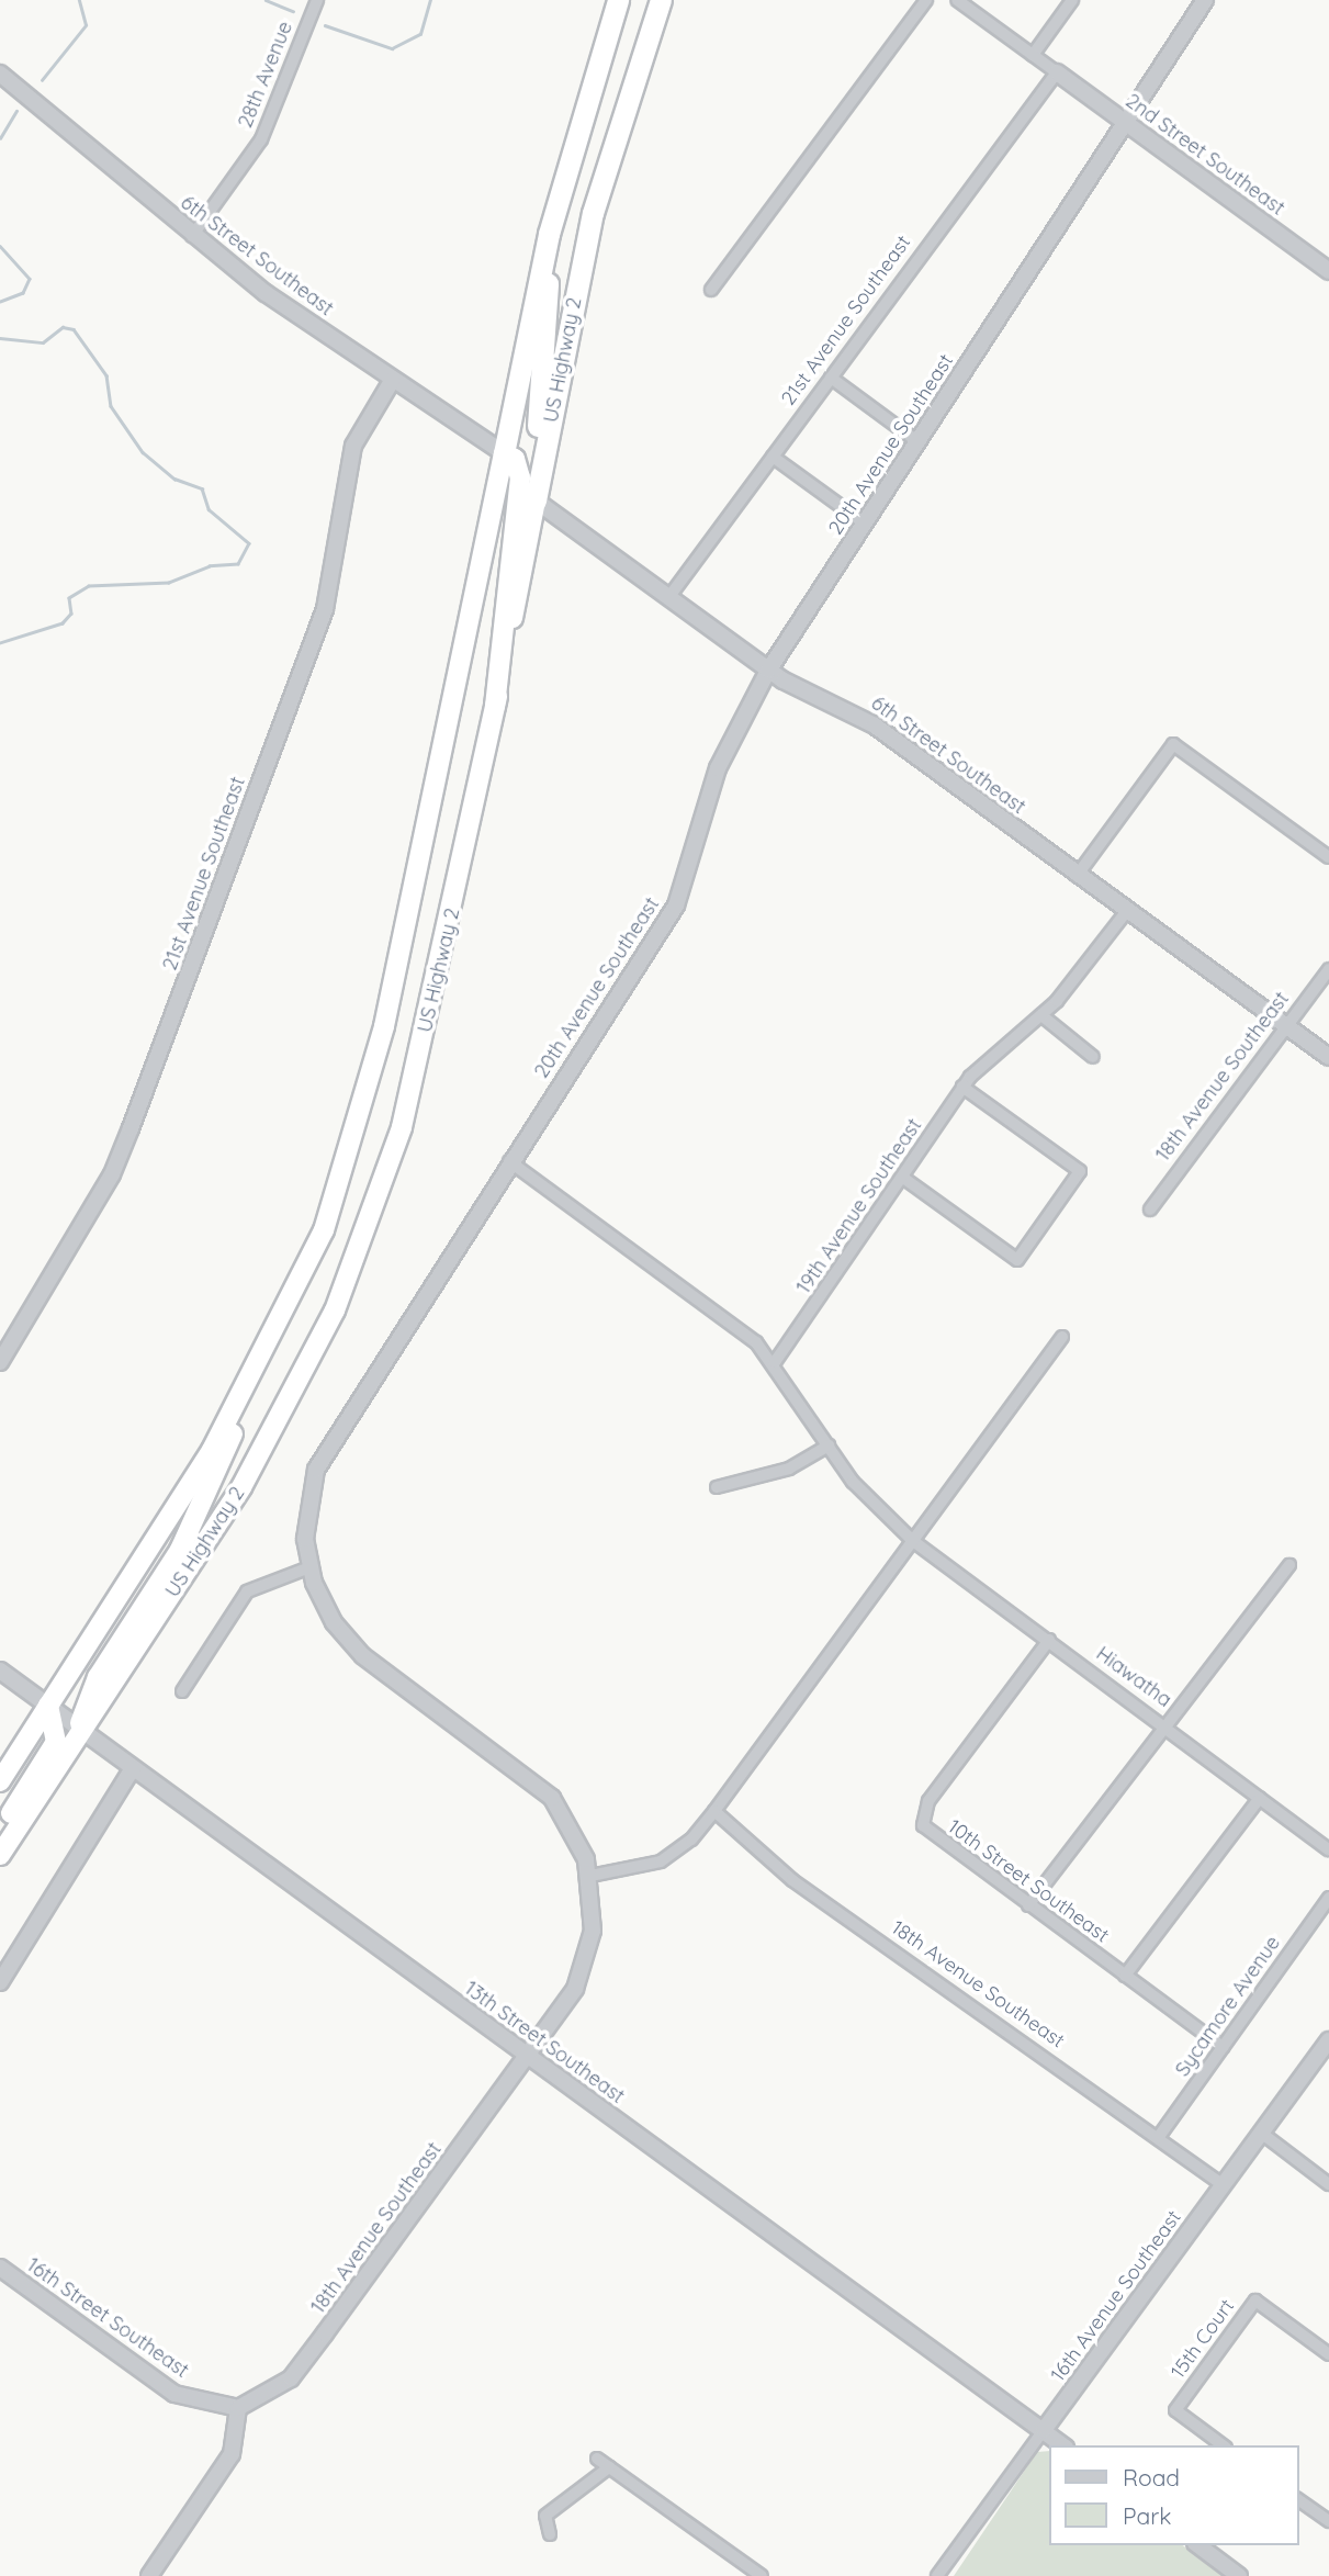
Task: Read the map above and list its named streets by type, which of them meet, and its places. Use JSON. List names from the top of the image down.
{
  "streets": {
    "highway": ["US Highway 2"],
    "street": [
      "28th Avenue",
      "2nd Street Southeast",
      "6th Street Southeast",
      "21st Avenue Southeast",
      "20th Avenue Southeast",
      "18th Avenue Southeast",
      "19th Avenue Southeast",
      "Hiawatha",
      "10th Street Southeast",
      "Sycamore Avenue",
      "13th Street Southeast",
      "16th Avenue Southeast",
      "16th Street Southeast",
      "15th Court"
    ]
  },
  "crossings": [
    ["28th Avenue", "6th Street Southeast"],
    ["2nd Street Southeast", "21st Avenue Southeast"],
    ["2nd Street Southeast", "20th Avenue Southeast"],
    ["6th Street Southeast", "21st Avenue Southeast"],
    ["6th Street Southeast", "US Highway 2"],
    ["6th Street Southeast", "20th Avenue Southeast"],
    ["6th Street Southeast", "18th Avenue Southeast"],
    ["6th Street Southeast", "19th Avenue Southeast"],
    ["US Highway 2", "13th Street Southeast"],
    ["20th Avenue Southeast", "18th Avenue Southeast"],
    ["18th Avenue Southeast", "Sycamore Avenue"],
    ["18th Avenue Southeast", "13th Street Southeast"],
    ["18th Avenue Southeast", "16th Avenue Southeast"],
    ["18th Avenue Southeast", "16th Street Southeast"],
    ["Hiawatha", "10th Street Southeast"],
    ["10th Street Southeast", "Sycamore Avenue"],
    ["13th Street Southeast", "16th Avenue Southeast"]
  ],
  "legend": ["Road", "Park"]
}
